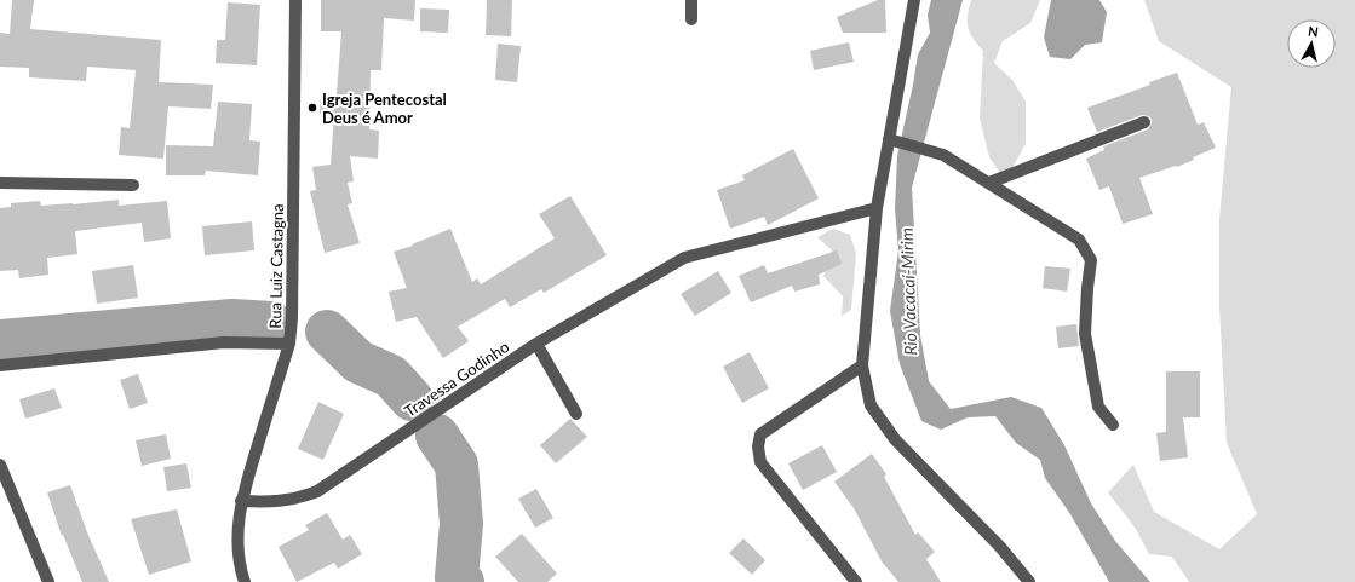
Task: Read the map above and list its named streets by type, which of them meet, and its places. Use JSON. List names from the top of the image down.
{
  "streets": {
    "street": ["Rua Luiz Castagna", "Travessa Godinho"]
  },
  "crossings": [
    ["Rua Luiz Castagna", "Travessa Godinho"]
  ],
  "water": ["Rio Vacacaí-Mirim"],
  "places": ["Igreja Pentecostal Deus é Amor"],
  "north": "top"
}
